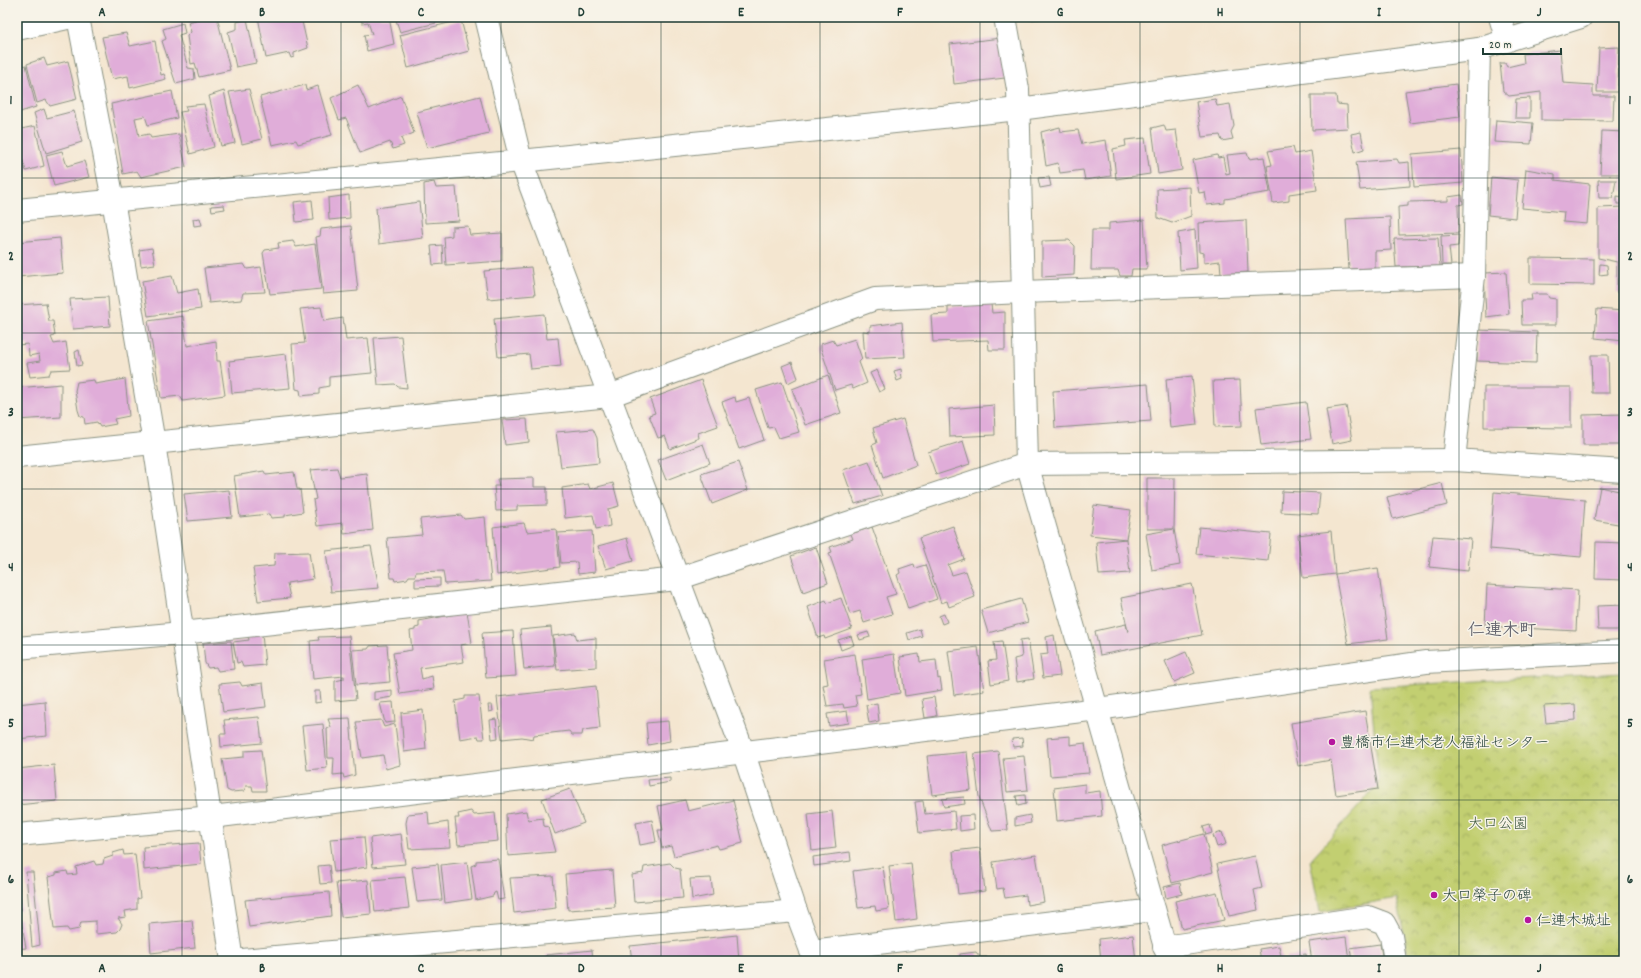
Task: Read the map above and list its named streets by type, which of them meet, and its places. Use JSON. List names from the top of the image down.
{
  "districts": ["仁連木町"],
  "parks": ["大口公園"],
  "places": ["豊橋市仁連木老人福祉センター", "大口榮子の碑", "仁連木城址"],
  "scale_bar": "20 m",
  "grid": {
    "columns": [
      "A",
      "B",
      "C",
      "D",
      "E",
      "F",
      "G",
      "H",
      "I",
      "J"
    ],
    "rows": [
      "1",
      "2",
      "3",
      "4",
      "5",
      "6"
    ]
  }
}
